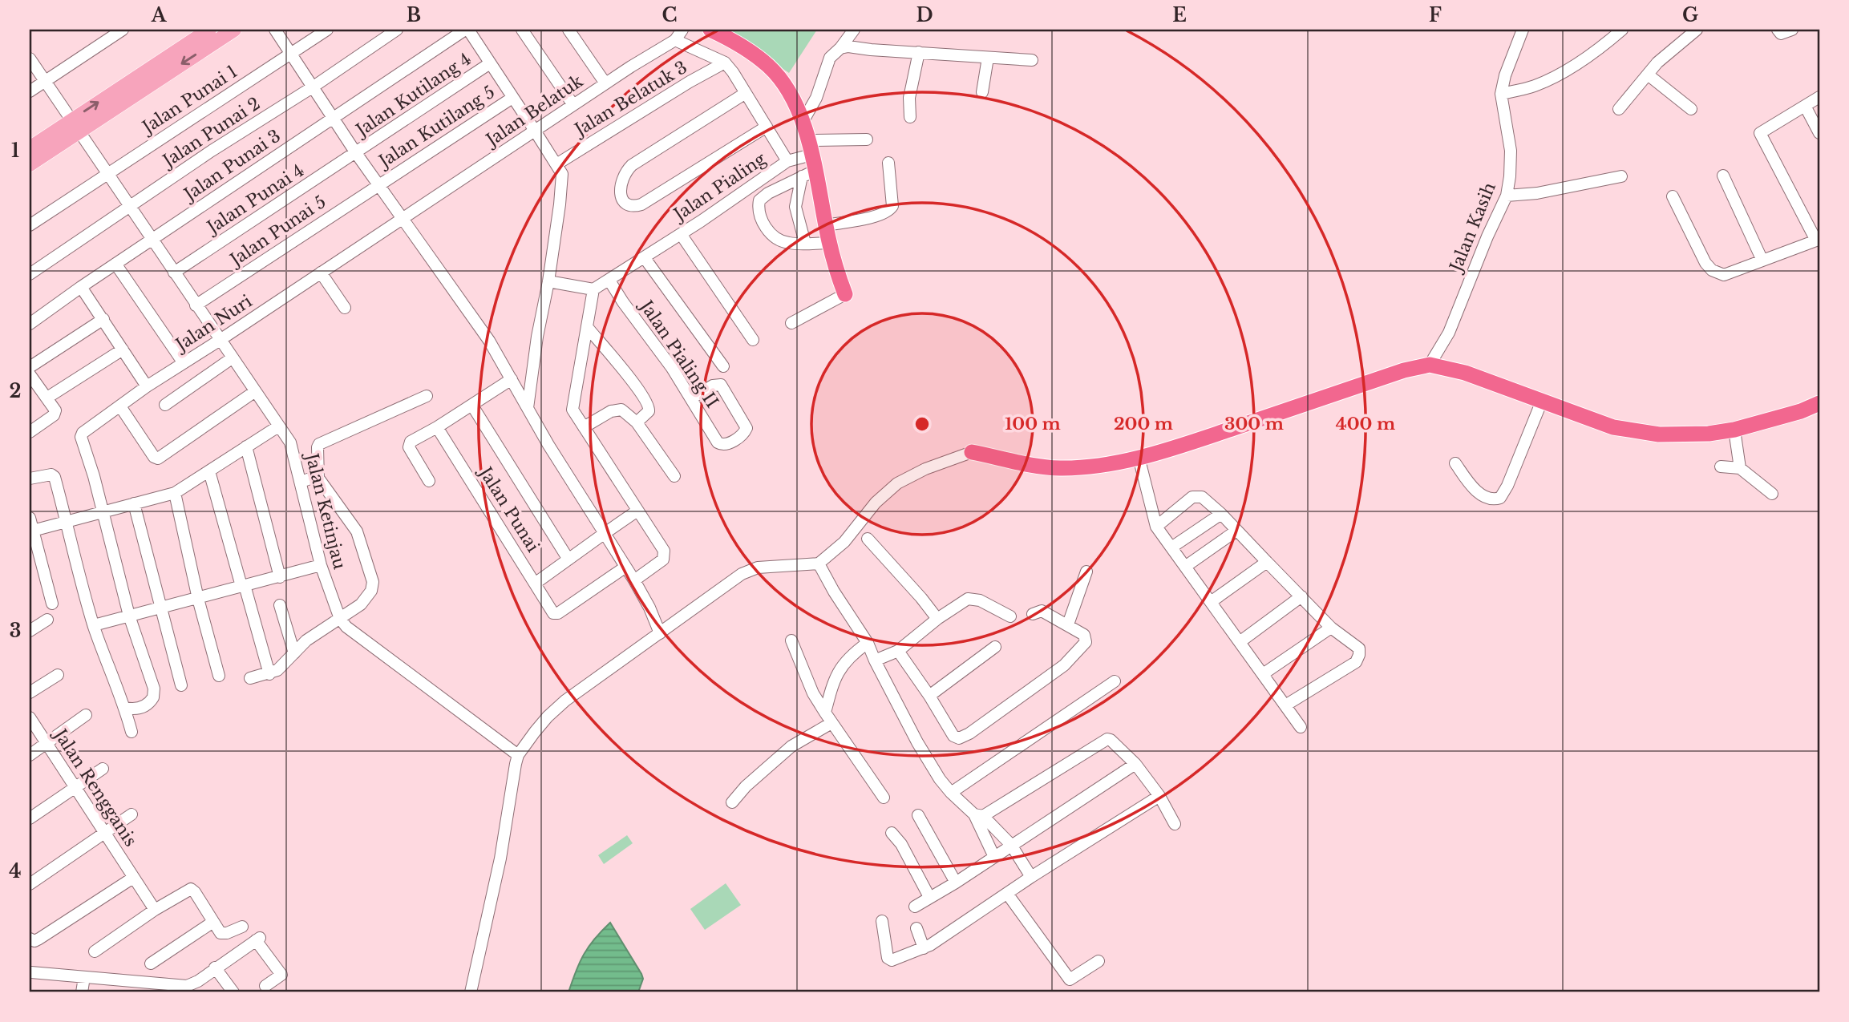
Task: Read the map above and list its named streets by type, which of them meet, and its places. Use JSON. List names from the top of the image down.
{
  "streets": {
    "street": [
      "Jalan Kutilang 4",
      "Jalan Belatuk 3",
      "Jalan Punai 1",
      "Jalan Belatuk",
      "Jalan Kutilang 5",
      "Jalan Punai 2",
      "Jalan Punai 3",
      "Jalan Pialing",
      "Jalan Punai 4",
      "Jalan Kasih",
      "Jalan Punai 5",
      "Jalan Nuri",
      "Jalan Pialing II",
      "Jalan Punai",
      "Jalan Ketinjau",
      "Jalan Rengganis"
    ]
  },
  "crossings": [
    ["Jalan Kutilang 4", "Jalan Punai 4"],
    ["Jalan Belatuk 3", "Jalan Pialing"],
    ["Jalan Punai 1", "Jalan Ketinjau"],
    ["Jalan Belatuk", "Jalan Nuri"],
    ["Jalan Kutilang 5", "Jalan Punai 5"],
    ["Jalan Punai 2", "Jalan Ketinjau"],
    ["Jalan Punai 3", "Jalan Ketinjau"],
    ["Jalan Pialing", "Jalan Pialing II"],
    ["Jalan Punai 4", "Jalan Ketinjau"],
    ["Jalan Punai 5", "Jalan Ketinjau"],
    ["Jalan Nuri", "Jalan Ketinjau"]
  ],
  "grid": {
    "columns": [
      "A",
      "B",
      "C",
      "D",
      "E",
      "F",
      "G"
    ],
    "rows": [
      "1",
      "2",
      "3",
      "4"
    ]
  },
  "rings": [
    "100 m",
    "200 m",
    "300 m",
    "400 m"
  ]
}
